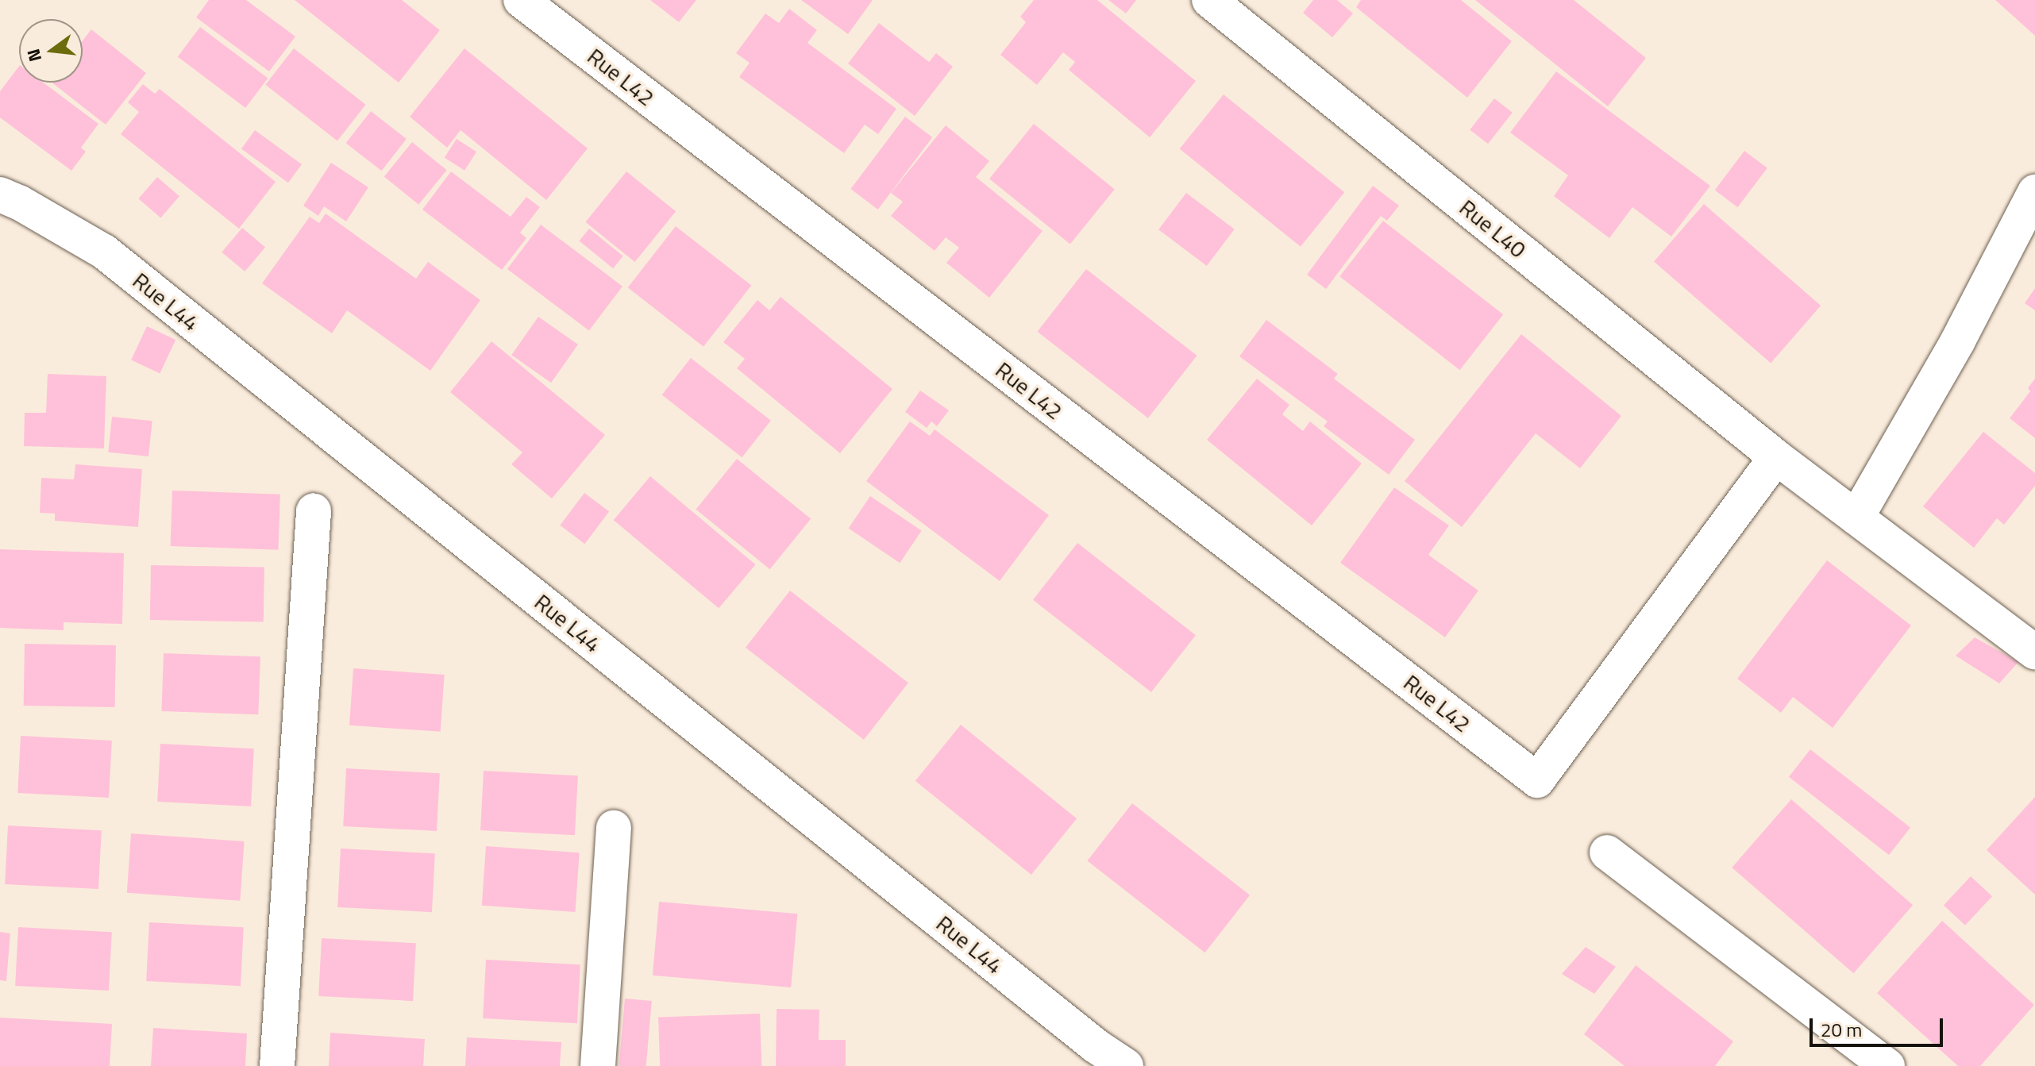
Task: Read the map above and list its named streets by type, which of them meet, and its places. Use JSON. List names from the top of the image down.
{
  "streets": {
    "street": ["Rue L42", "Rue L40", "Rue L44"]
  },
  "crossings": [
    ["Rue L42", "Rue L40"]
  ],
  "scale_bar": "20 m",
  "north": "left"
}
